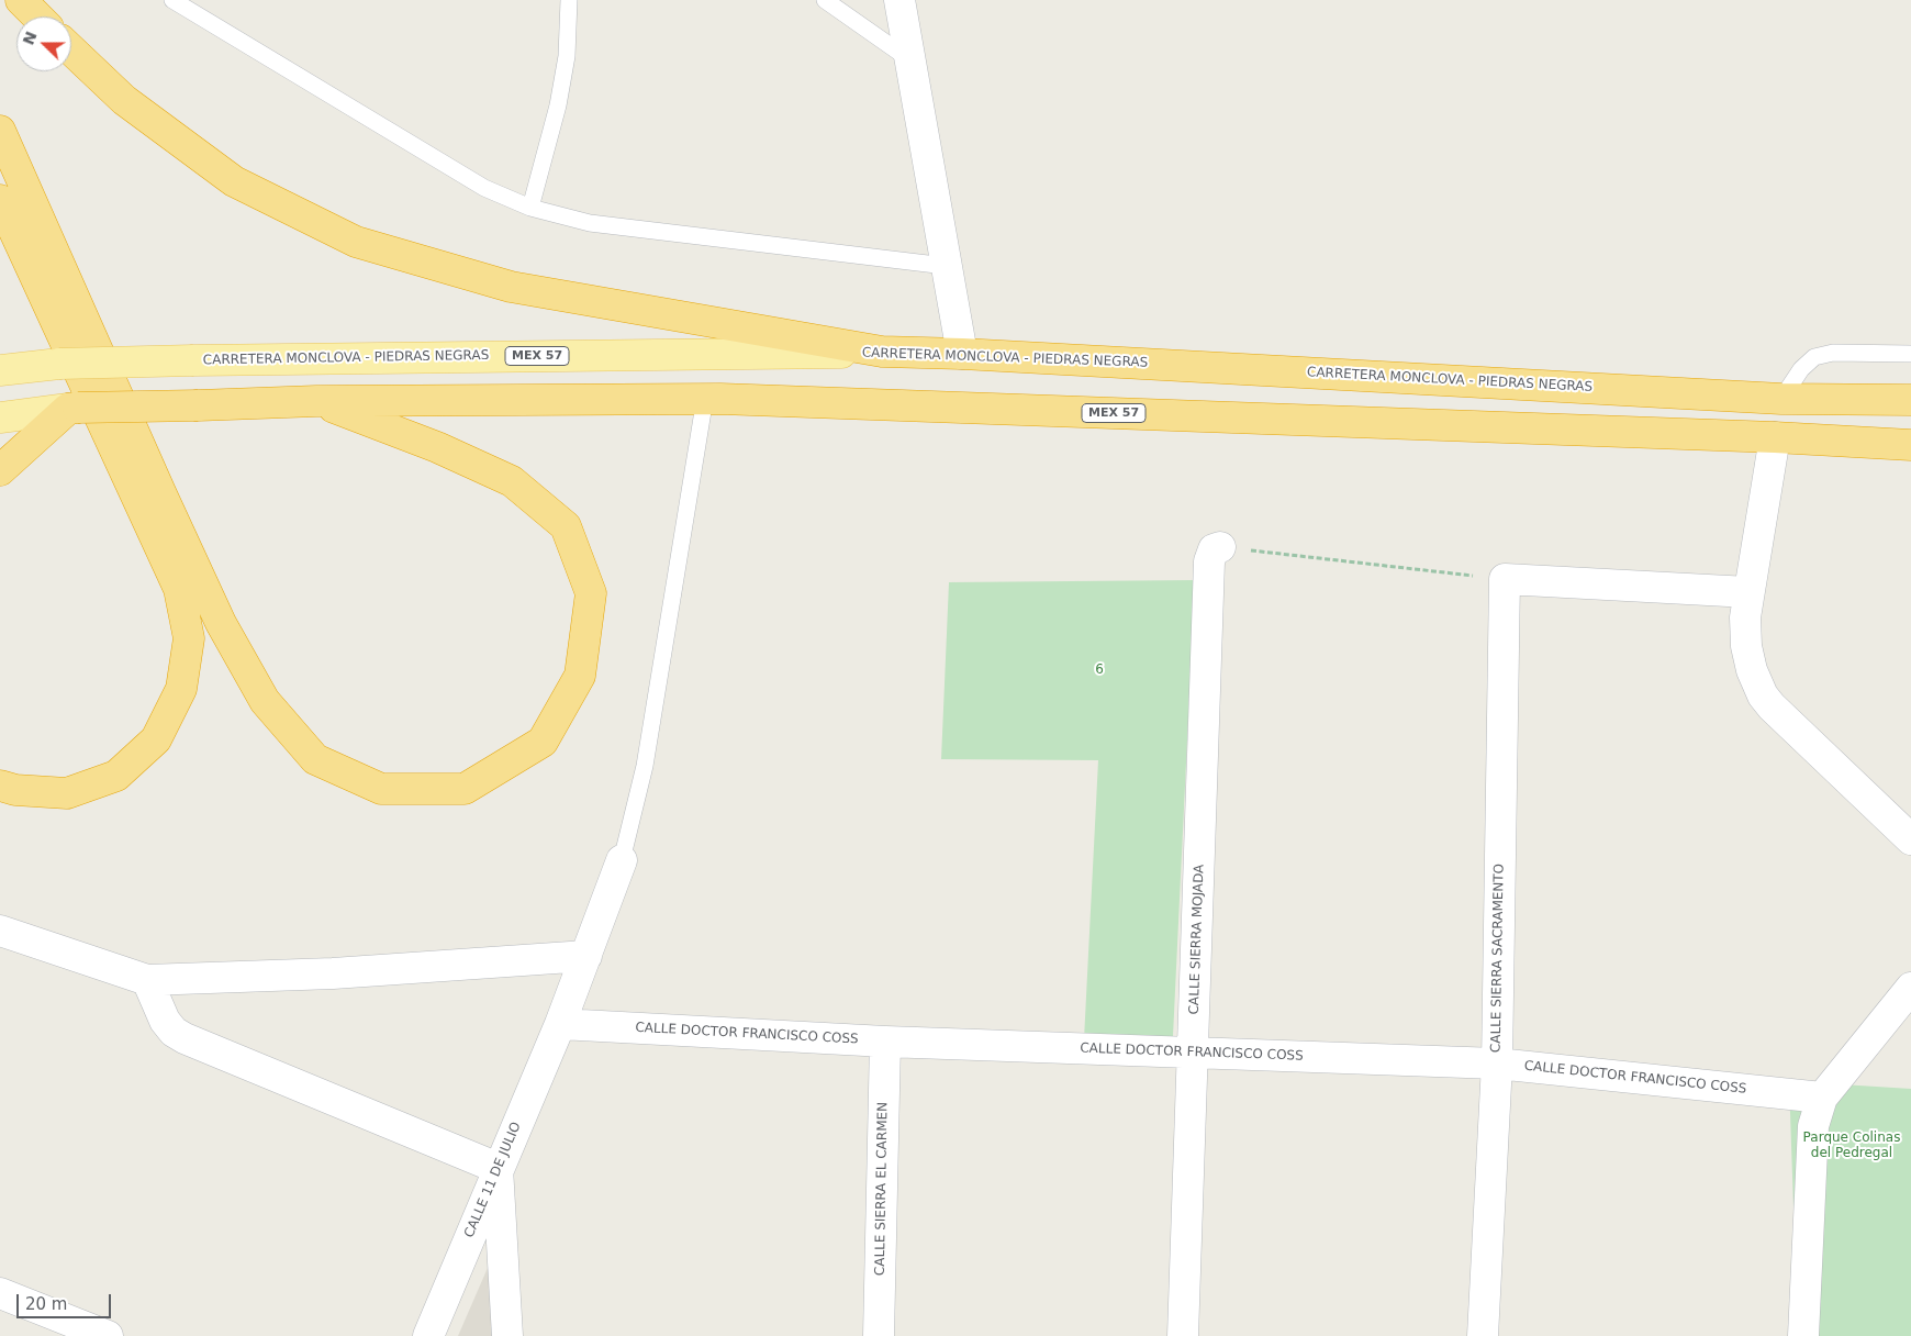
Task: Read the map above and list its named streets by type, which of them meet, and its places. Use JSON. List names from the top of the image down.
{
  "streets": {
    "highway": ["MEX 57", "CARRETERA MONCLOVA - PIEDRAS NEGRAS"],
    "street": [
      "CALLE SIERRA MOJADA",
      "CALLE SIERRA SACRAMENTO",
      "CALLE DOCTOR FRANCISCO COSS",
      "CALLE 11 DE JULIO",
      "CALLE SIERRA EL CARMEN"
    ]
  },
  "crossings": [
    ["CALLE SIERRA MOJADA", "CALLE DOCTOR FRANCISCO COSS"],
    ["CALLE SIERRA SACRAMENTO", "CALLE DOCTOR FRANCISCO COSS"],
    ["CALLE DOCTOR FRANCISCO COSS", "CALLE 11 DE JULIO"],
    ["CALLE DOCTOR FRANCISCO COSS", "CALLE SIERRA EL CARMEN"]
  ],
  "parks": ["6", "Parque Colinas del Pedregal"],
  "scale_bar": "20 m",
  "north": "left"
}
